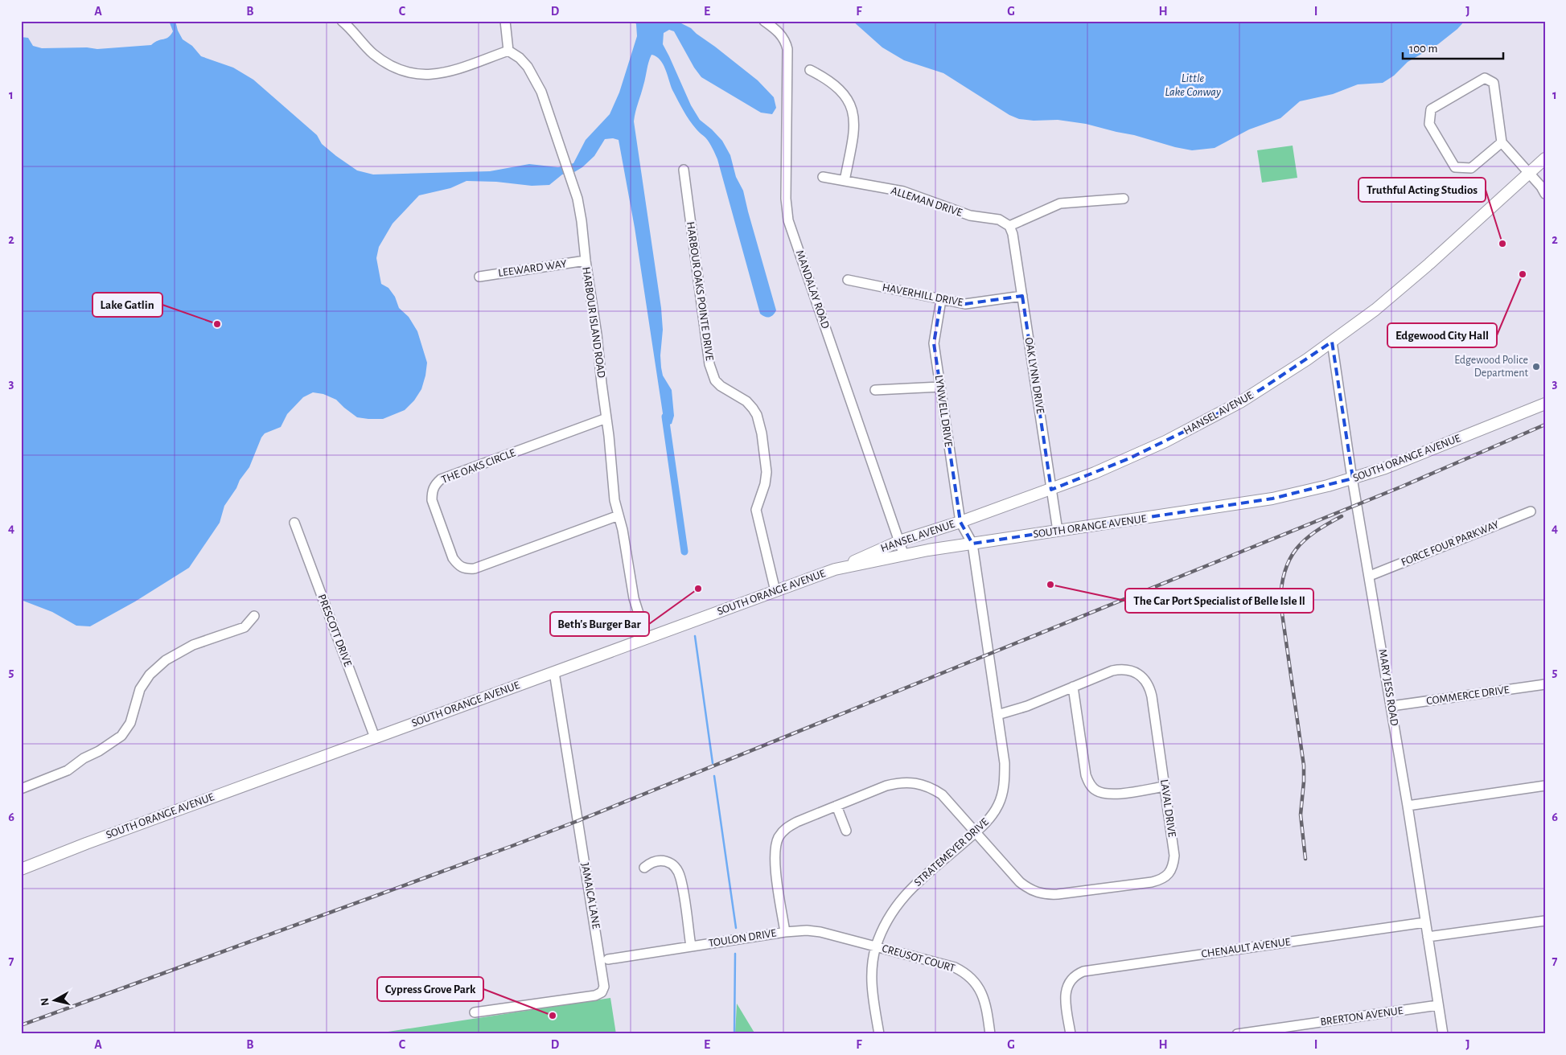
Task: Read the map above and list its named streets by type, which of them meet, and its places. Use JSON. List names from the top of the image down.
{
  "streets": {
    "main road": ["HANSEL AVENUE", "SOUTH ORANGE AVENUE"],
    "street": [
      "ALLEMAN DRIVE",
      "LEEWARD WAY",
      "MANDALAY ROAD",
      "HARBOUR OAKS POINTE DRIVE",
      "HAVERHILL DRIVE",
      "HARBOUR ISLAND ROAD",
      "OAK LYNN DRIVE",
      "LYNWELL DRIVE",
      "THE OAKS CIRCLE",
      "FORCE FOUR PARKWAY",
      "PRESCOTT DRIVE",
      "MARY JESS ROAD",
      "COMMERCE DRIVE",
      "LAVAL DRIVE",
      "STRATEMEYER DRIVE",
      "JAMAICA LANE",
      "TOULON DRIVE",
      "CHENAULT AVENUE",
      "CREUSOT COURT",
      "BRERTON AVENUE"
    ]
  },
  "crossings": [
    ["ALLEMAN DRIVE", "OAK LYNN DRIVE"],
    ["LEEWARD WAY", "HARBOUR ISLAND ROAD"],
    ["MANDALAY ROAD", "HANSEL AVENUE"],
    ["MANDALAY ROAD", "SOUTH ORANGE AVENUE"],
    ["HARBOUR OAKS POINTE DRIVE", "SOUTH ORANGE AVENUE"],
    ["HAVERHILL DRIVE", "OAK LYNN DRIVE"],
    ["HAVERHILL DRIVE", "LYNWELL DRIVE"],
    ["HARBOUR ISLAND ROAD", "SOUTH ORANGE AVENUE"],
    ["HARBOUR ISLAND ROAD", "THE OAKS CIRCLE"],
    ["OAK LYNN DRIVE", "HANSEL AVENUE"],
    ["OAK LYNN DRIVE", "SOUTH ORANGE AVENUE"],
    ["LYNWELL DRIVE", "HANSEL AVENUE"],
    ["HANSEL AVENUE", "SOUTH ORANGE AVENUE"],
    ["HANSEL AVENUE", "MARY JESS ROAD"],
    ["SOUTH ORANGE AVENUE", "PRESCOTT DRIVE"],
    ["SOUTH ORANGE AVENUE", "MARY JESS ROAD"],
    ["SOUTH ORANGE AVENUE", "STRATEMEYER DRIVE"],
    ["SOUTH ORANGE AVENUE", "JAMAICA LANE"],
    ["FORCE FOUR PARKWAY", "MARY JESS ROAD"],
    ["MARY JESS ROAD", "COMMERCE DRIVE"],
    ["MARY JESS ROAD", "CHENAULT AVENUE"],
    ["MARY JESS ROAD", "BRERTON AVENUE"],
    ["LAVAL DRIVE", "STRATEMEYER DRIVE"],
    ["LAVAL DRIVE", "TOULON DRIVE"],
    ["STRATEMEYER DRIVE", "TOULON DRIVE"],
    ["STRATEMEYER DRIVE", "CREUSOT COURT"],
    ["TOULON DRIVE", "CREUSOT COURT"]
  ],
  "water": ["Little Lake Conway"],
  "places": [
    "Truthful Acting Studios",
    "Edgewood City Hall",
    "Lake Gatlin",
    "Edgewood Police Department",
    "The Car Port Specialist of Belle Isle ll",
    "Beth's Burger Bar",
    "Cypress Grove Park"
  ],
  "scale_bar": "100 m",
  "north": "left",
  "grid": {
    "columns": [
      "A",
      "B",
      "C",
      "D",
      "E",
      "F",
      "G",
      "H",
      "I",
      "J"
    ],
    "rows": [
      "1",
      "2",
      "3",
      "4",
      "5",
      "6",
      "7"
    ]
  }
}
